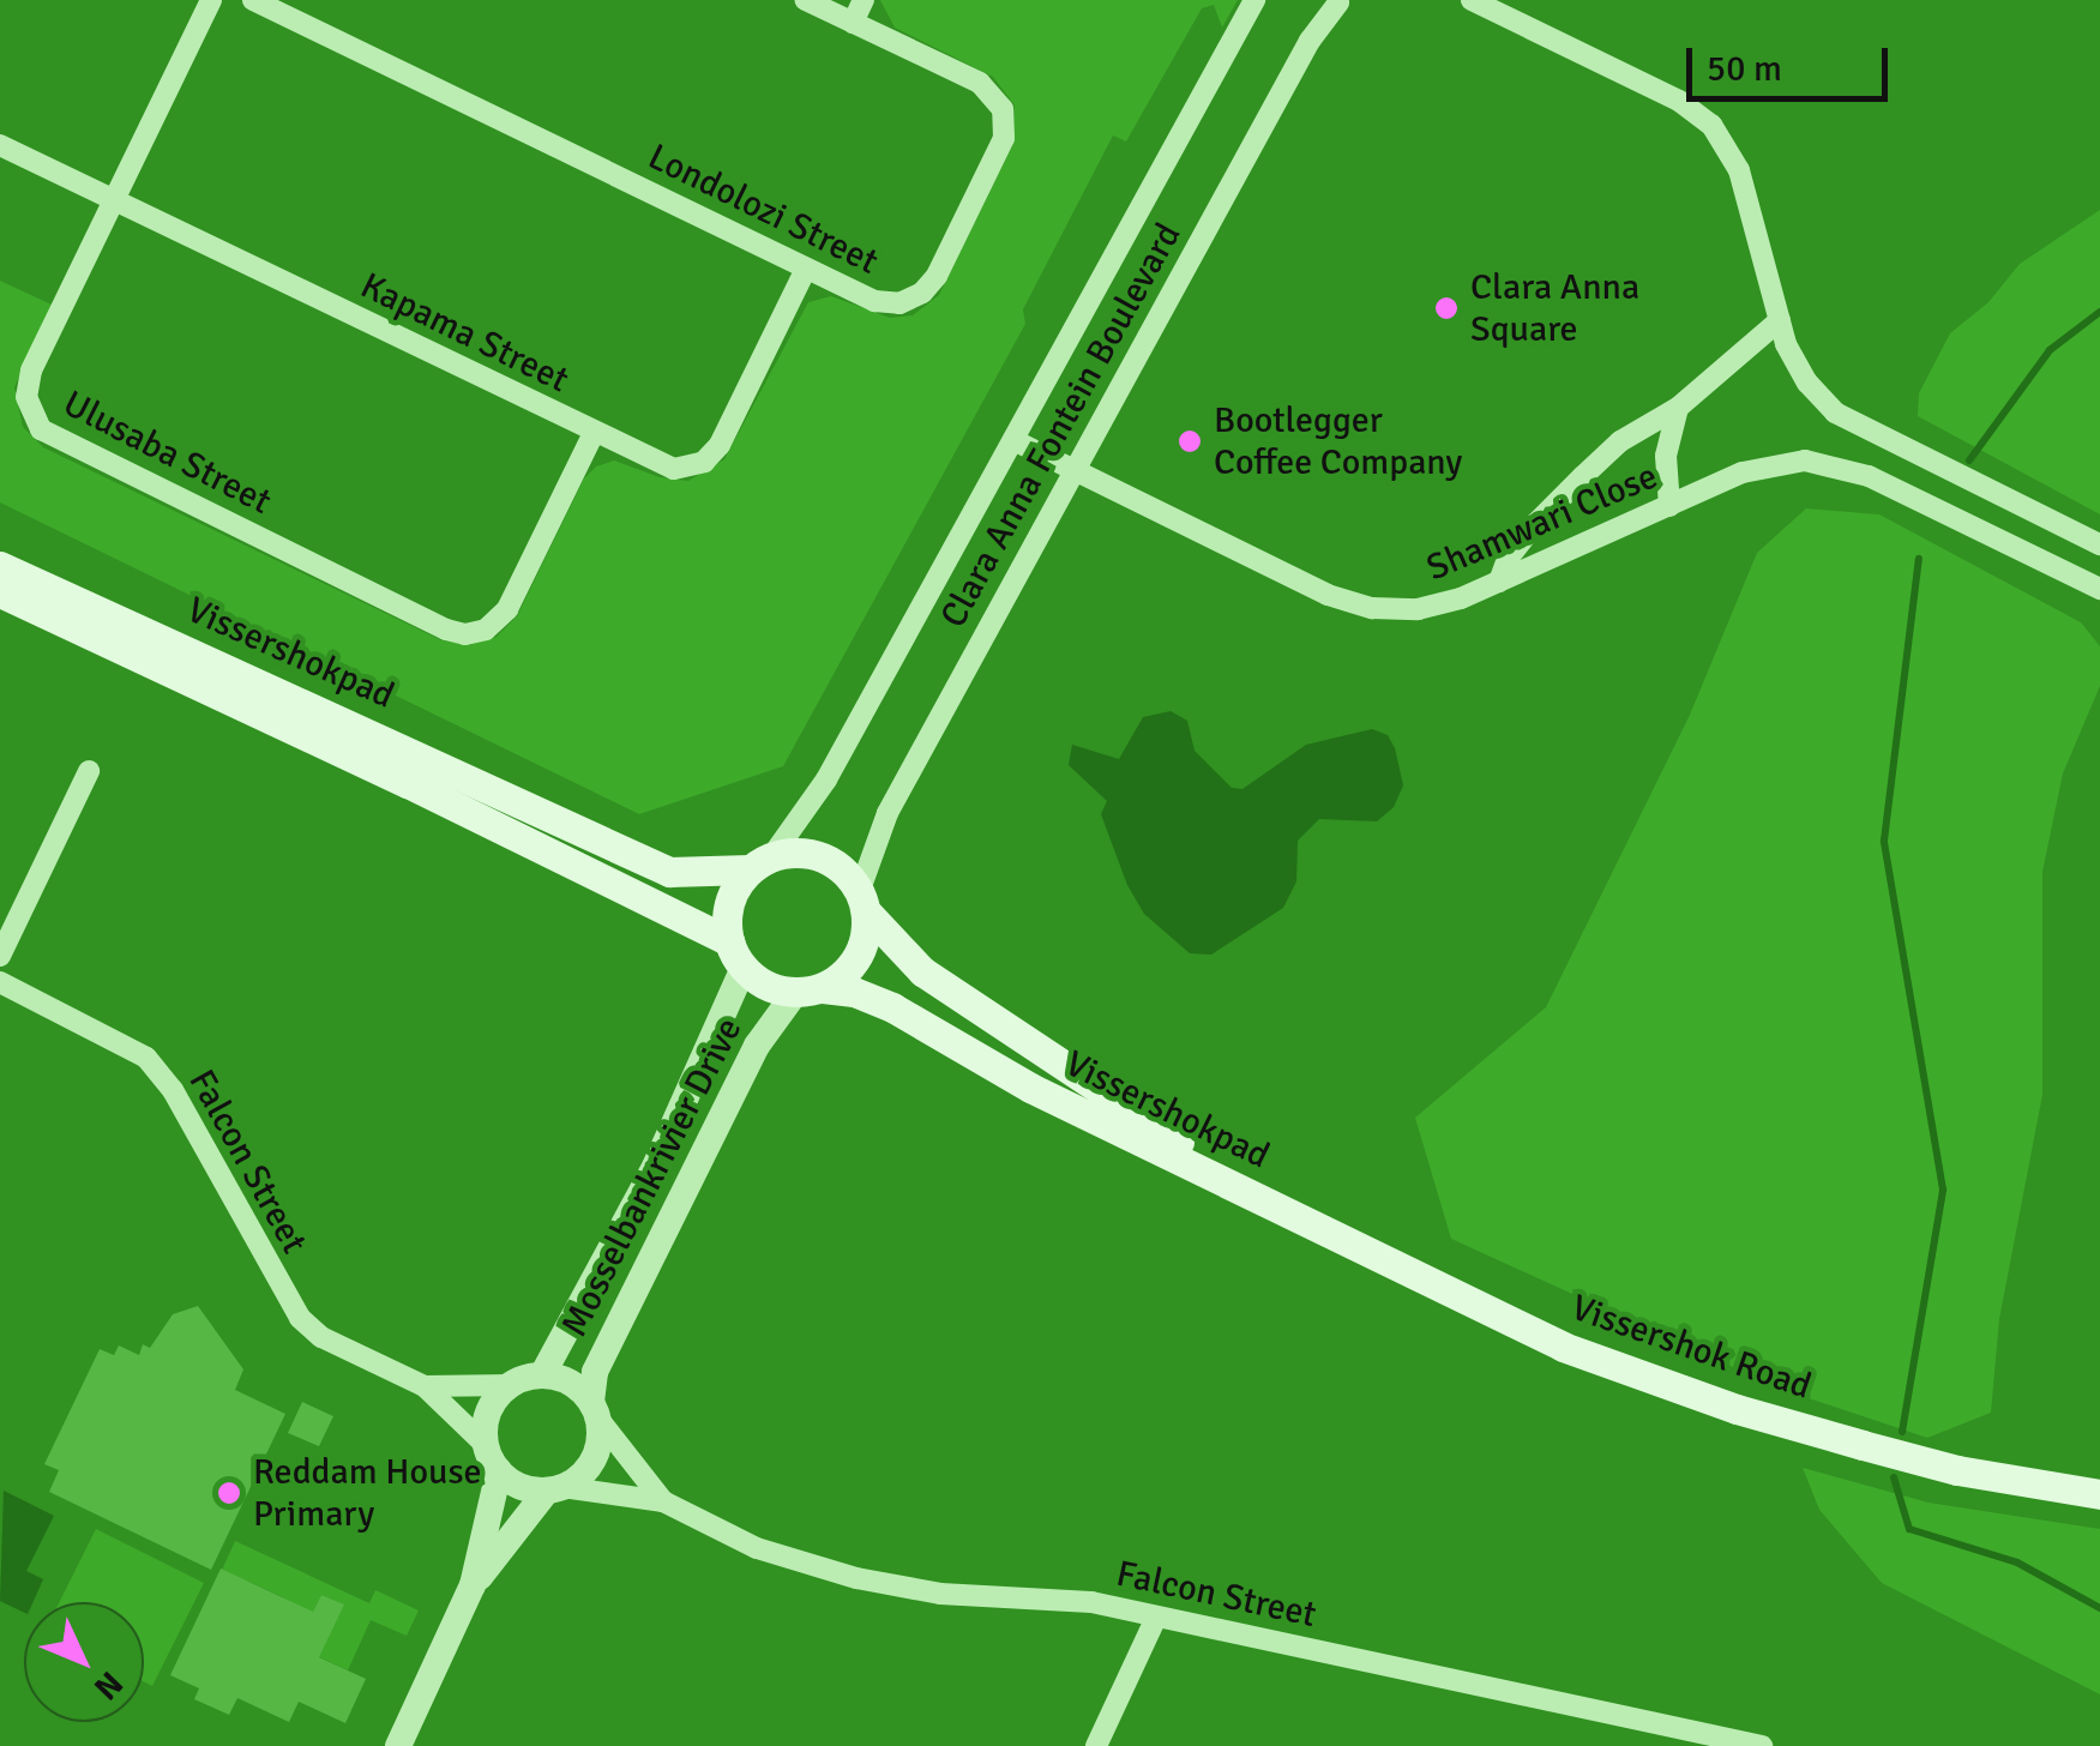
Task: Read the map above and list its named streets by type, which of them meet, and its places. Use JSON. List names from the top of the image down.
{
  "streets": {
    "main road": ["Vissershokpad", "Vissershok Road"],
    "street": [
      "Londolozi Street",
      "Kapama Street",
      "Clara Anna Fontein Boulevard",
      "Ulusaba Street",
      "Shamwari Close",
      "Falcon Street",
      "Mosselbankrivier Drive"
    ]
  },
  "crossings": [
    ["Londolozi Street", "Kapama Street"],
    ["Kapama Street", "Ulusaba Street"],
    ["Clara Anna Fontein Boulevard", "Shamwari Close"],
    ["Clara Anna Fontein Boulevard", "Vissershokpad"],
    ["Clara Anna Fontein Boulevard", "Mosselbankrivier Drive"],
    ["Vissershokpad", "Mosselbankrivier Drive"],
    ["Vissershokpad", "Vissershok Road"],
    ["Falcon Street", "Mosselbankrivier Drive"]
  ],
  "places": ["Clara Anna Square", "Bootlegger Coffee Company", "Reddam House Primary"],
  "scale_bar": "50 m",
  "north": "bottom right"
}
